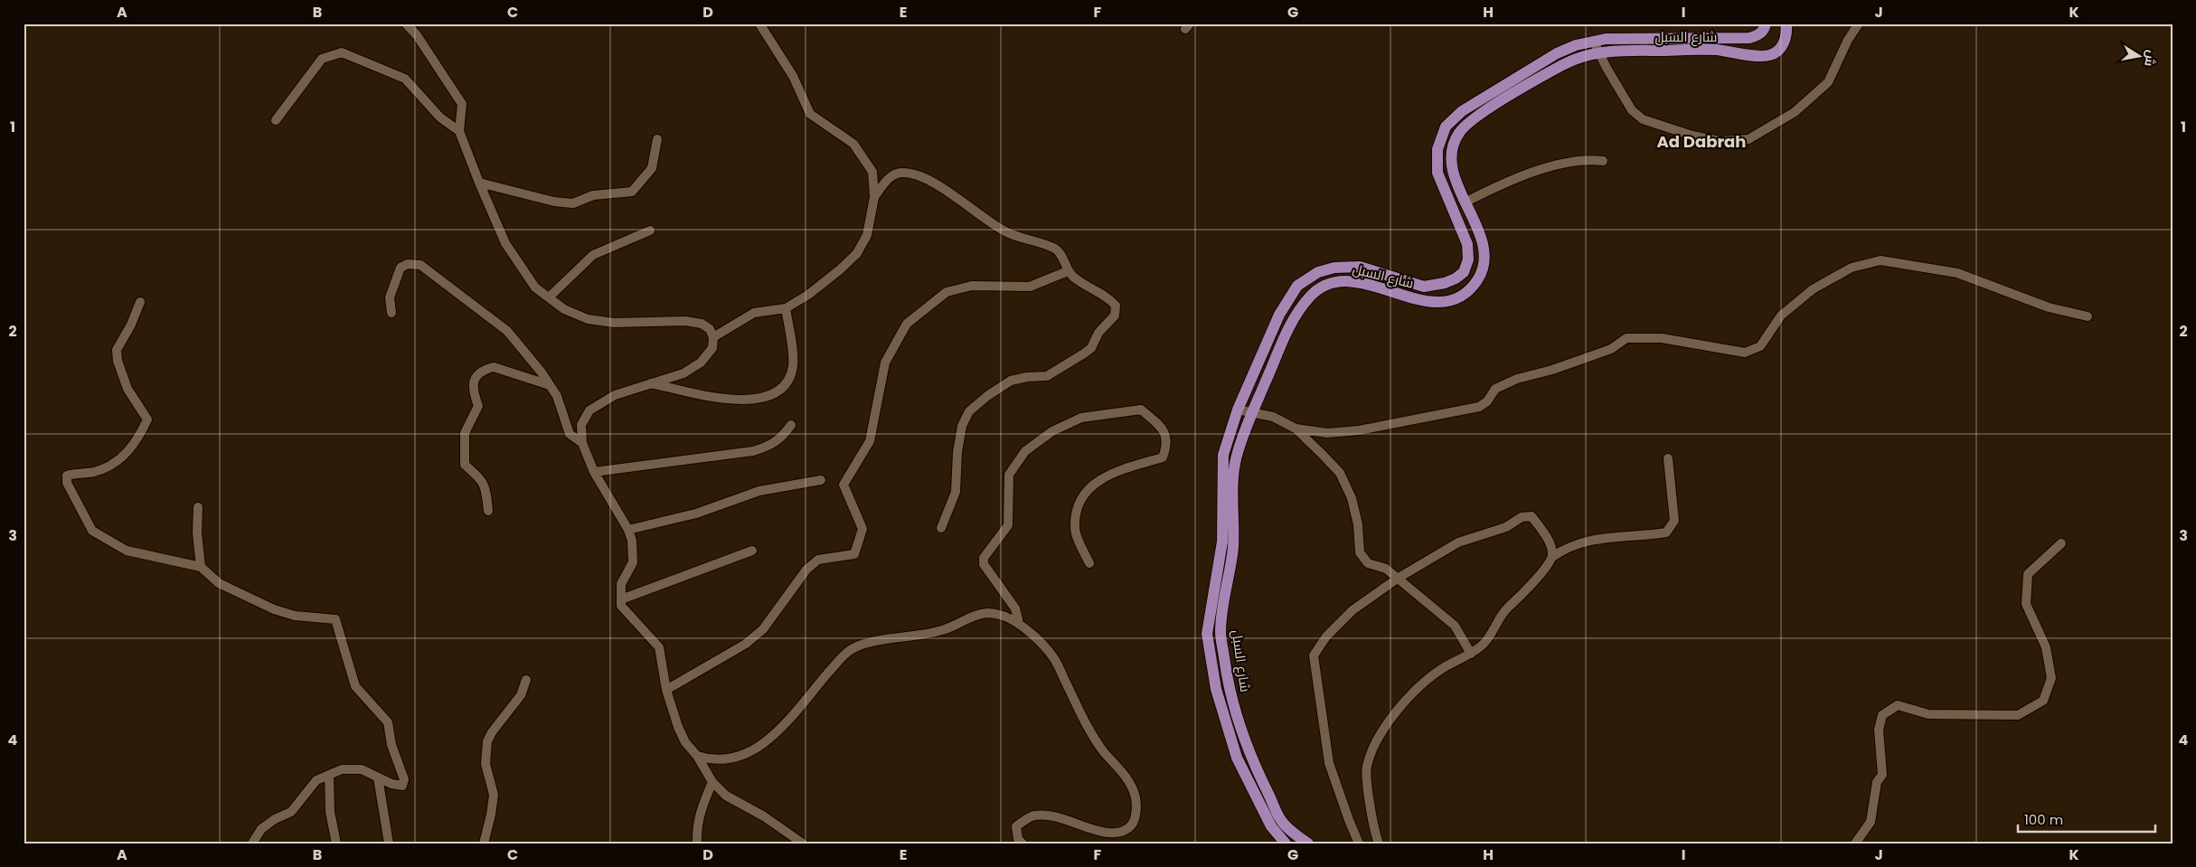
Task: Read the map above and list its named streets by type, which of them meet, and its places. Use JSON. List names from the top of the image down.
{
  "streets": {
    "main road": ["شارع السبل"]
  },
  "districts": ["Ad Dabrah"],
  "scale_bar": "100 m",
  "north": "right",
  "grid": {
    "columns": [
      "A",
      "B",
      "C",
      "D",
      "E",
      "F",
      "G",
      "H",
      "I",
      "J",
      "K"
    ],
    "rows": [
      "1",
      "2",
      "3",
      "4"
    ]
  }
}
